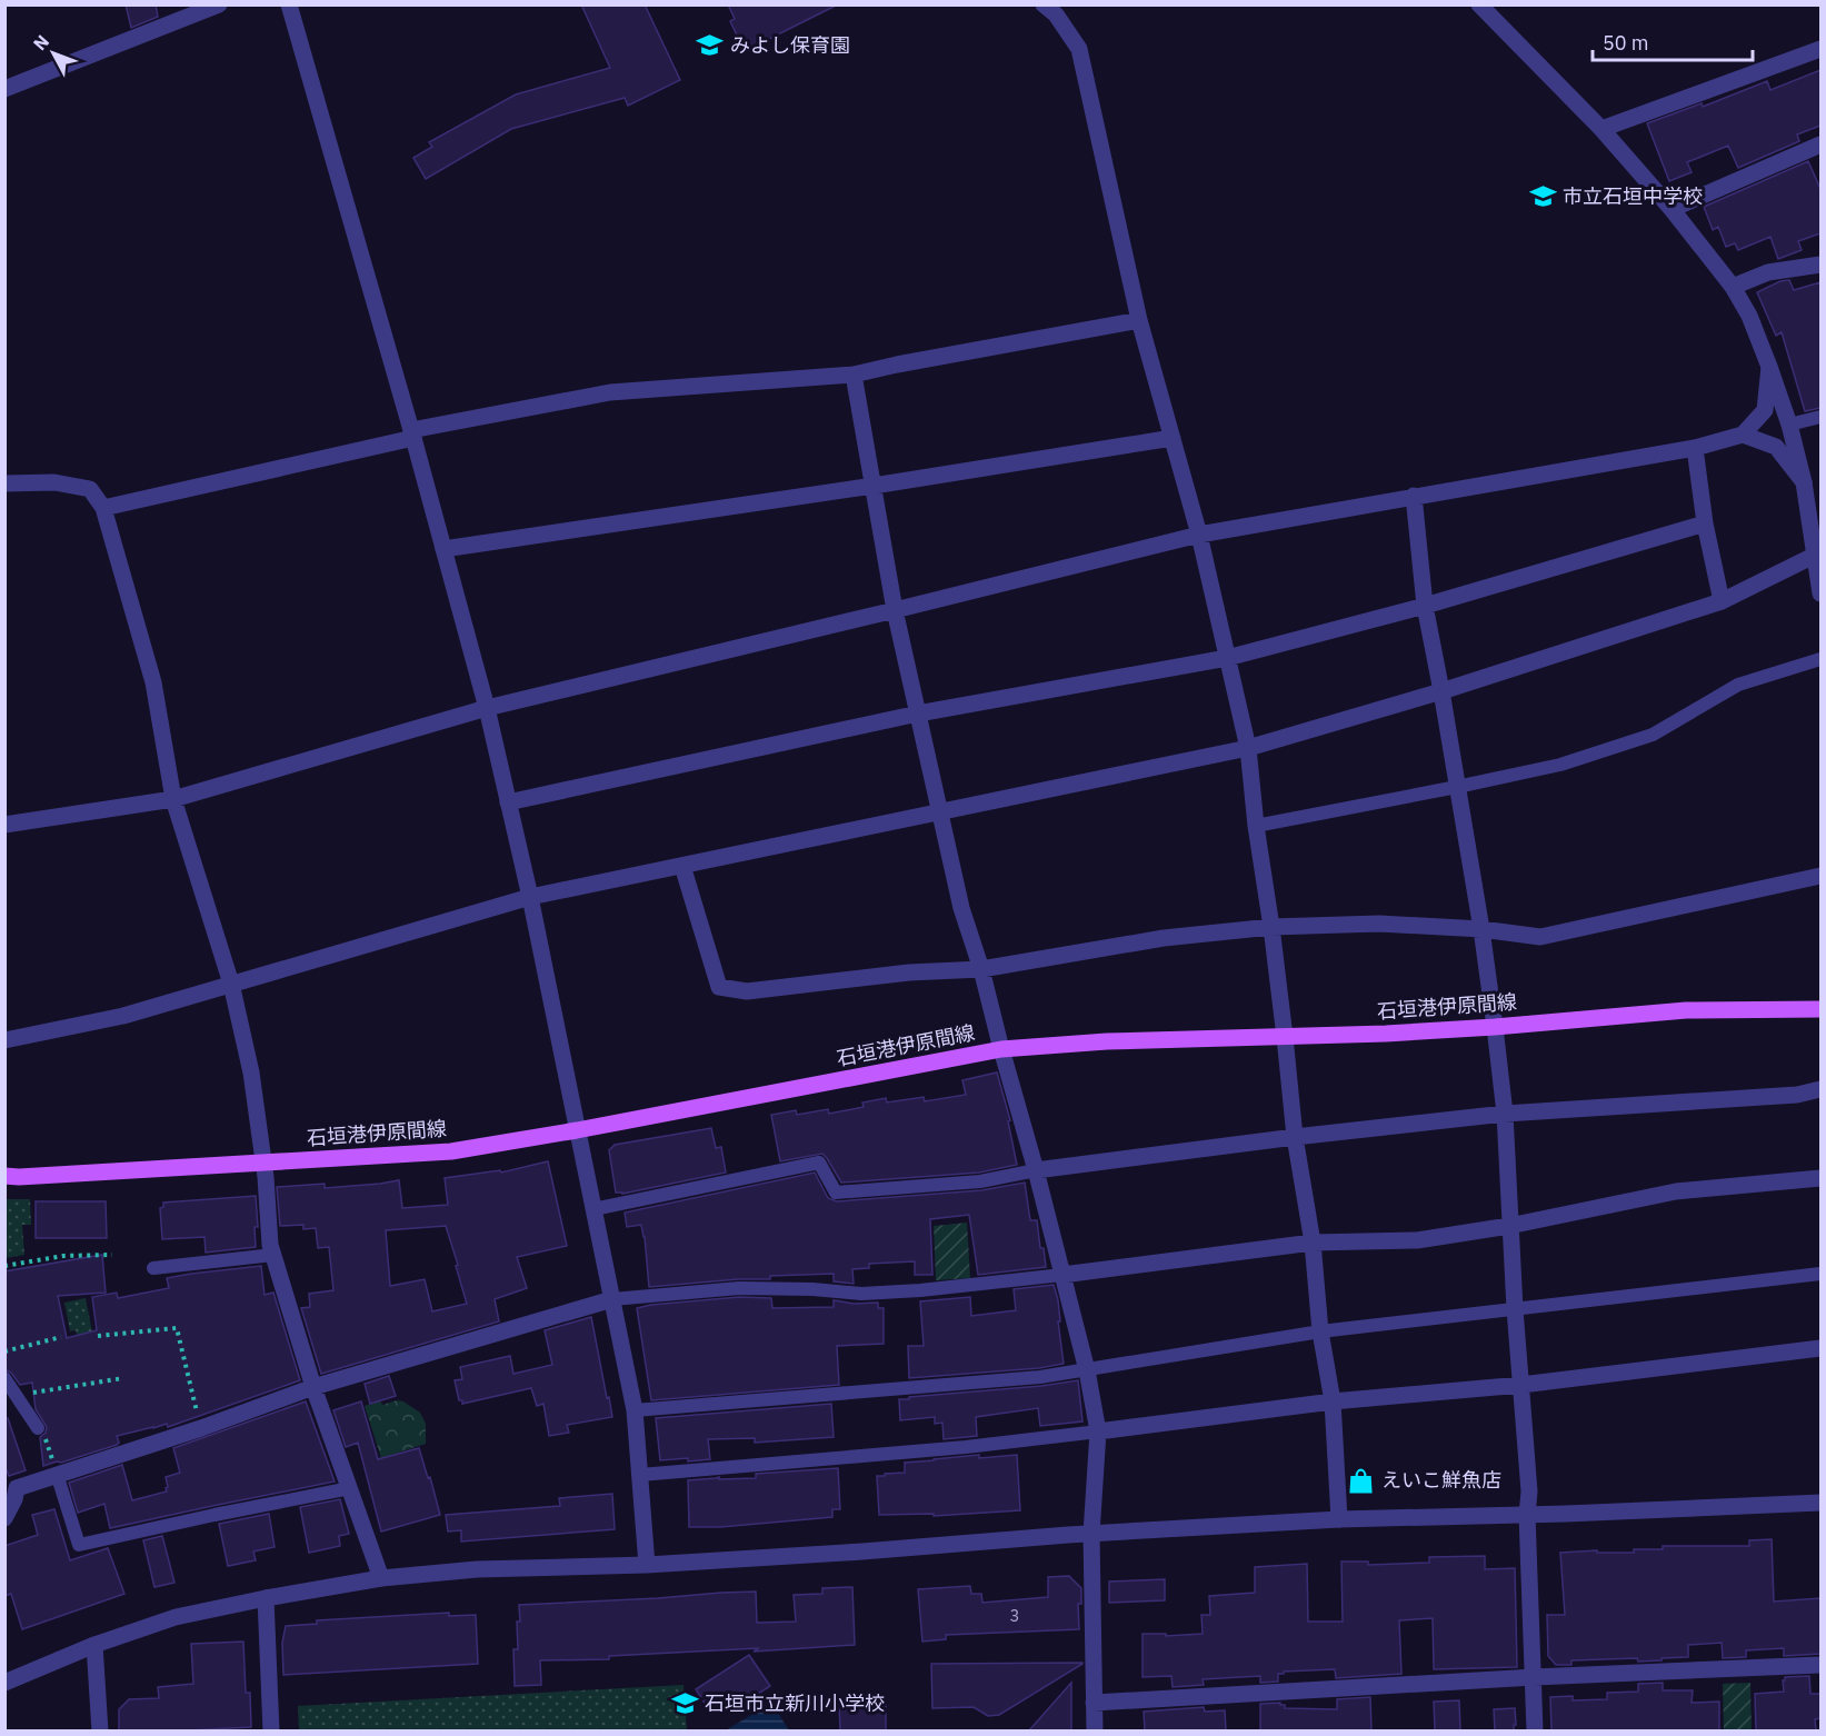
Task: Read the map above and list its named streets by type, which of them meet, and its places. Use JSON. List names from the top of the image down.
{
  "streets": {
    "main road": ["石垣港伊原間線"]
  },
  "places": {
    "school or university": ["みよし保育園", "市立石垣中学校", "石垣市立新川小学校"],
    "shop": ["えいこ鮮魚店"]
  },
  "house_numbers": ["3"],
  "scale_bar": "50 m",
  "north": "top left"
}
